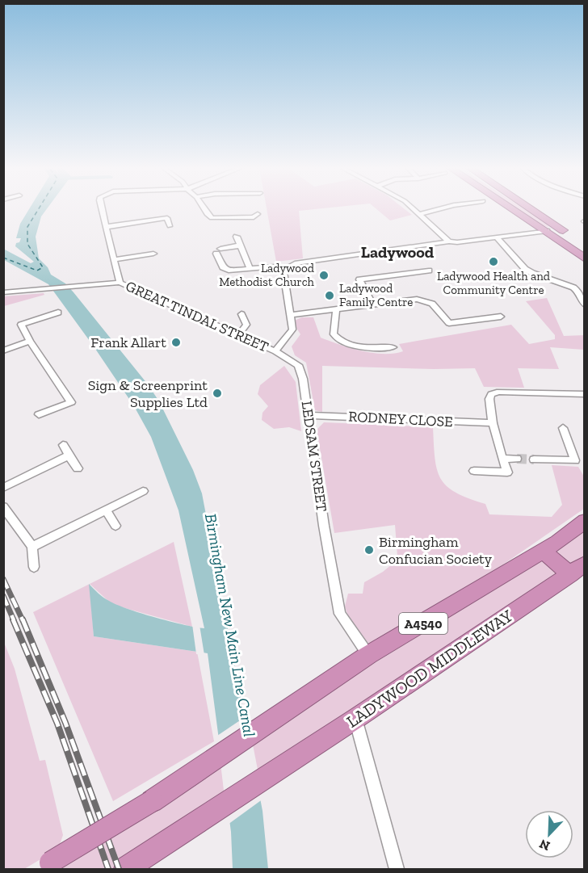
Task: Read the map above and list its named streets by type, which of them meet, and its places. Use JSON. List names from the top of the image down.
{
  "streets": {
    "highway": ["A4540", "LADYWOOD MIDDLEWAY"],
    "street": ["GREAT TINDAL STREET", "RODNEY CLOSE", "LEDSAM STREET"]
  },
  "crossings": [
    ["GREAT TINDAL STREET", "LEDSAM STREET"],
    ["RODNEY CLOSE", "LEDSAM STREET"],
    ["LEDSAM STREET", "A4540"]
  ],
  "districts": ["Ladywood"],
  "water": ["Birmingham New Main Line Canal"],
  "places": [
    "Ladywood Health and Community Centre",
    "Ladywood Methodist Church",
    "Ladywood Family Centre",
    "Frank Allart",
    "Sign & Screenprint Supplies Ltd",
    "Birmingham Confucian Society"
  ],
  "north": "bottom left"
}
